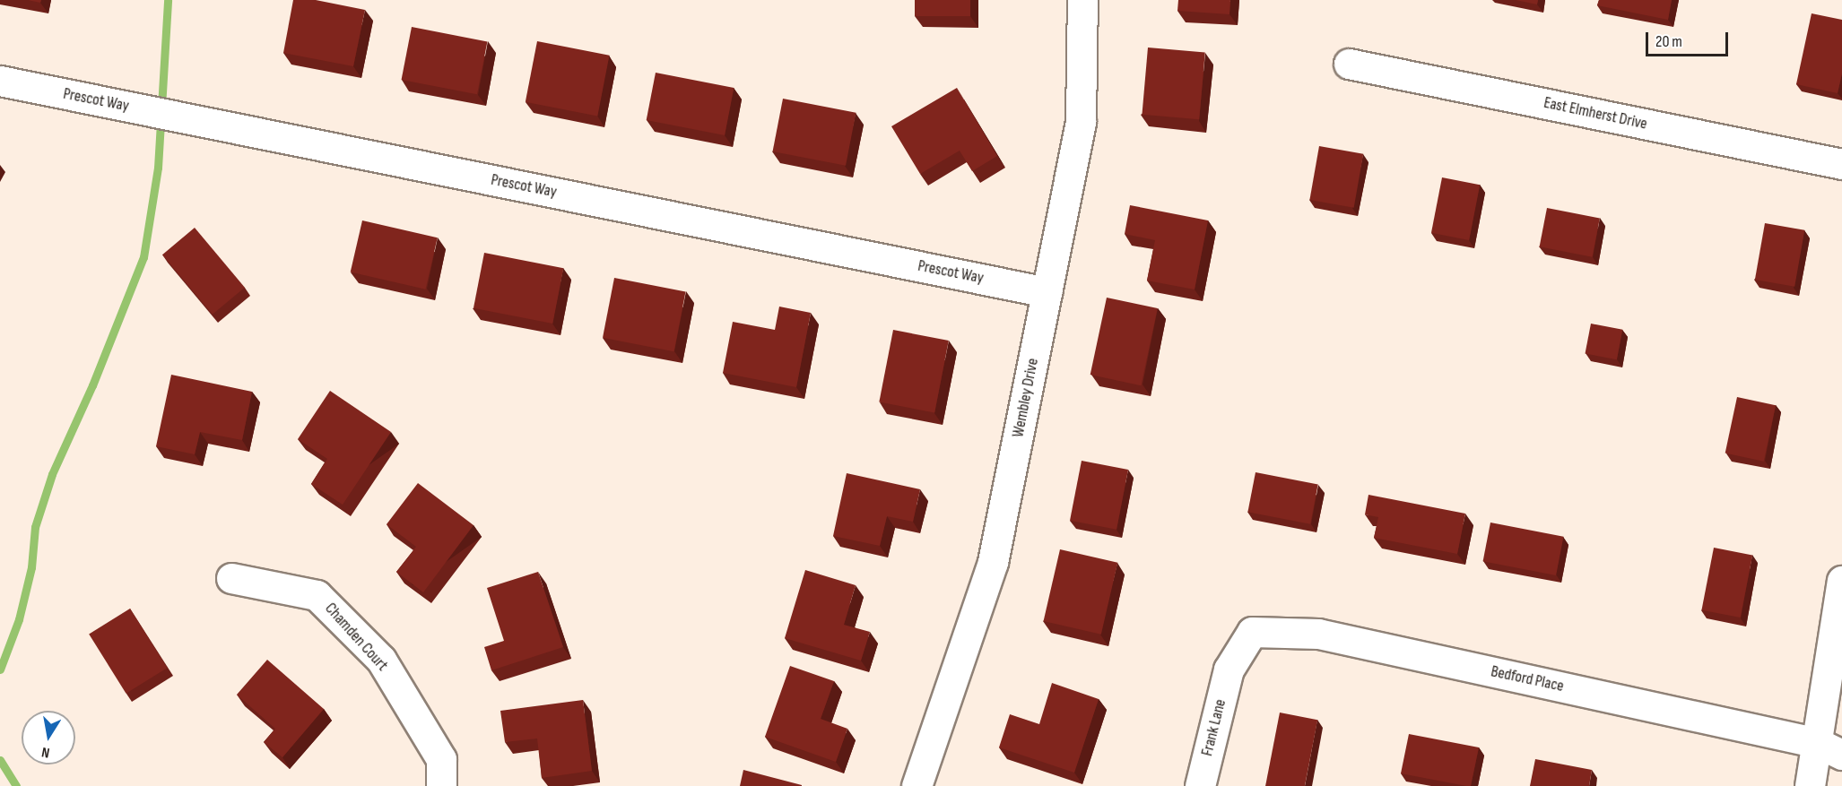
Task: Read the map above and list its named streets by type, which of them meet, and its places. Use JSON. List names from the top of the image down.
{
  "streets": {
    "street": [
      "Prescot Way",
      "East Elmherst Drive",
      "Wembley Drive",
      "Chamden Court",
      "Bedford Place",
      "Frank Lane"
    ]
  },
  "crossings": [
    ["Prescot Way", "Wembley Drive"],
    ["Bedford Place", "Frank Lane"]
  ],
  "scale_bar": "20 m",
  "north": "bottom"
}
